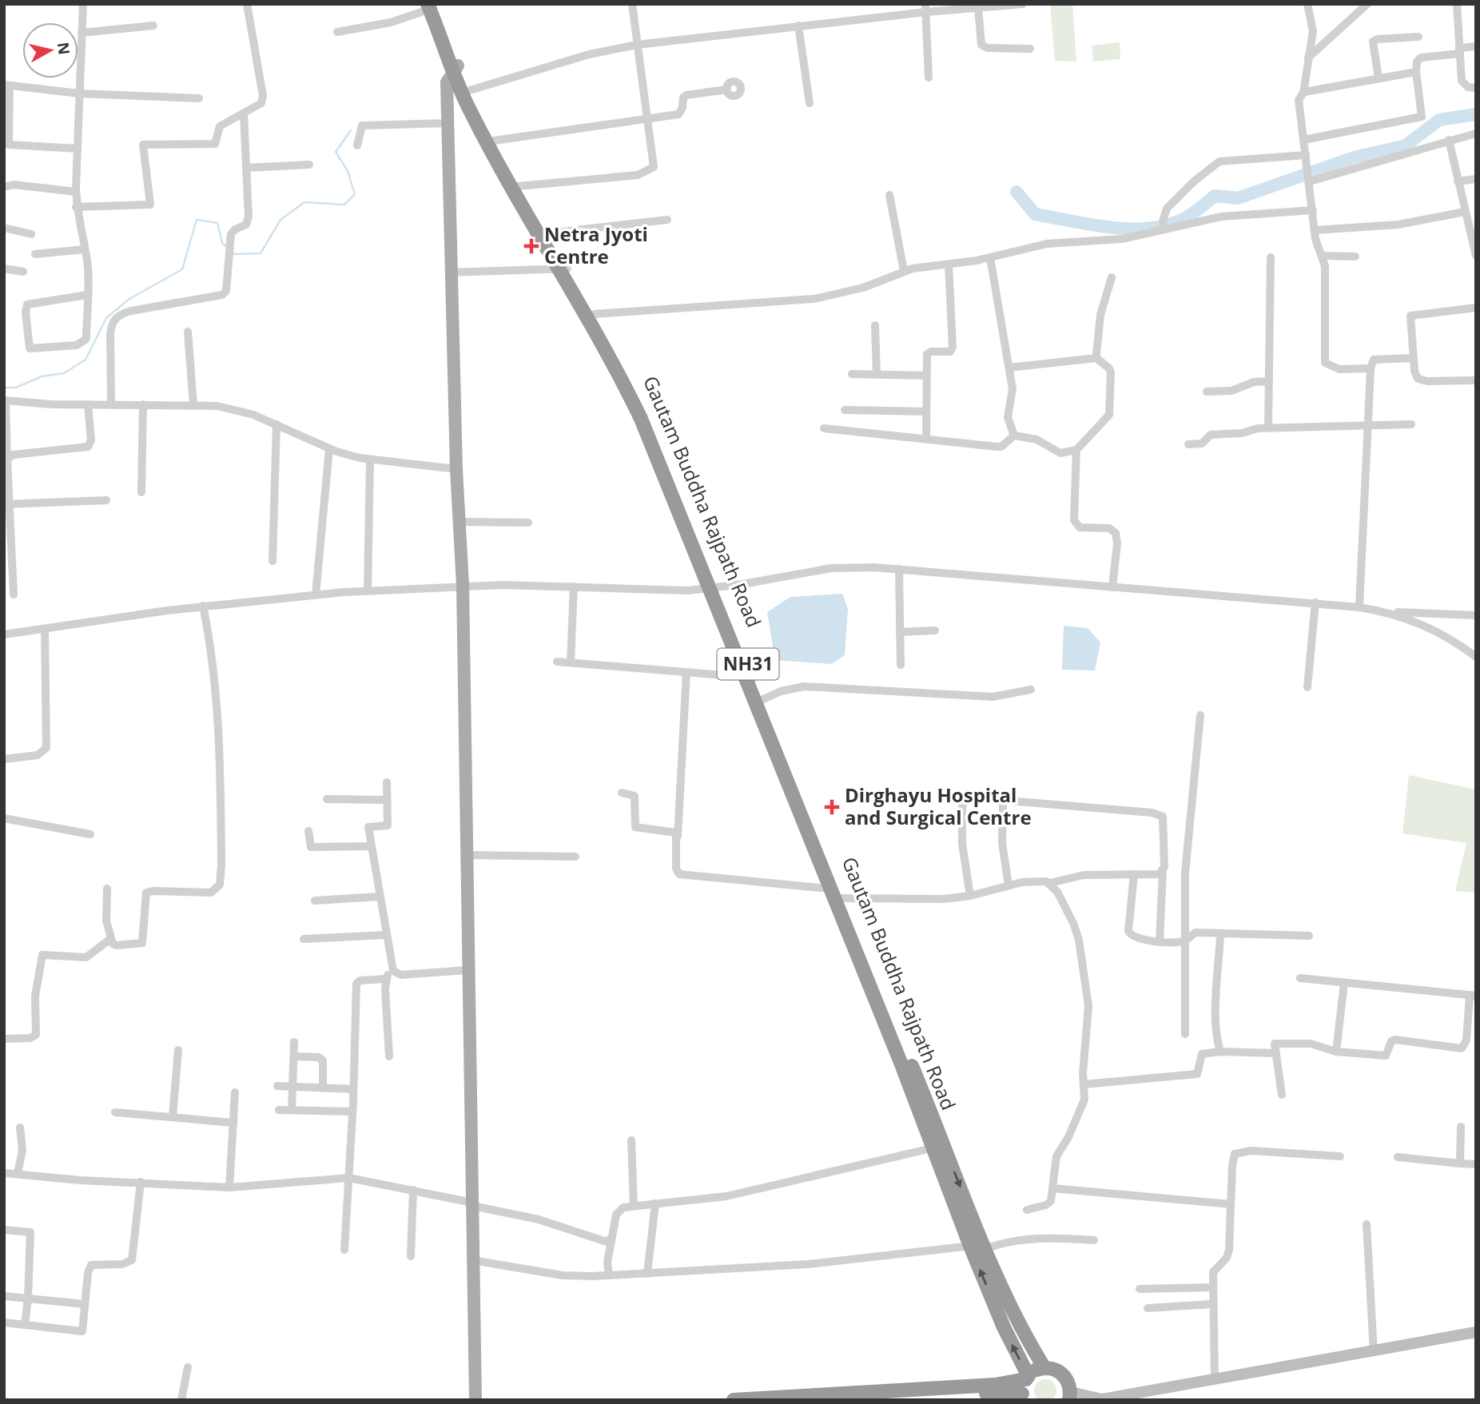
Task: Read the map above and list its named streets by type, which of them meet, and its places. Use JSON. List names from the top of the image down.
{
  "streets": {
    "highway": ["Gautam Buddha Rajpath Road", "NH31"]
  },
  "crossings": [
    ["Gautam Buddha Rajpath Road", "NH31"]
  ],
  "places": {
    "health": ["Netra Jyoti Centre", "Dirghayu Hospital and Surgical Centre"]
  },
  "north": "right"
}
